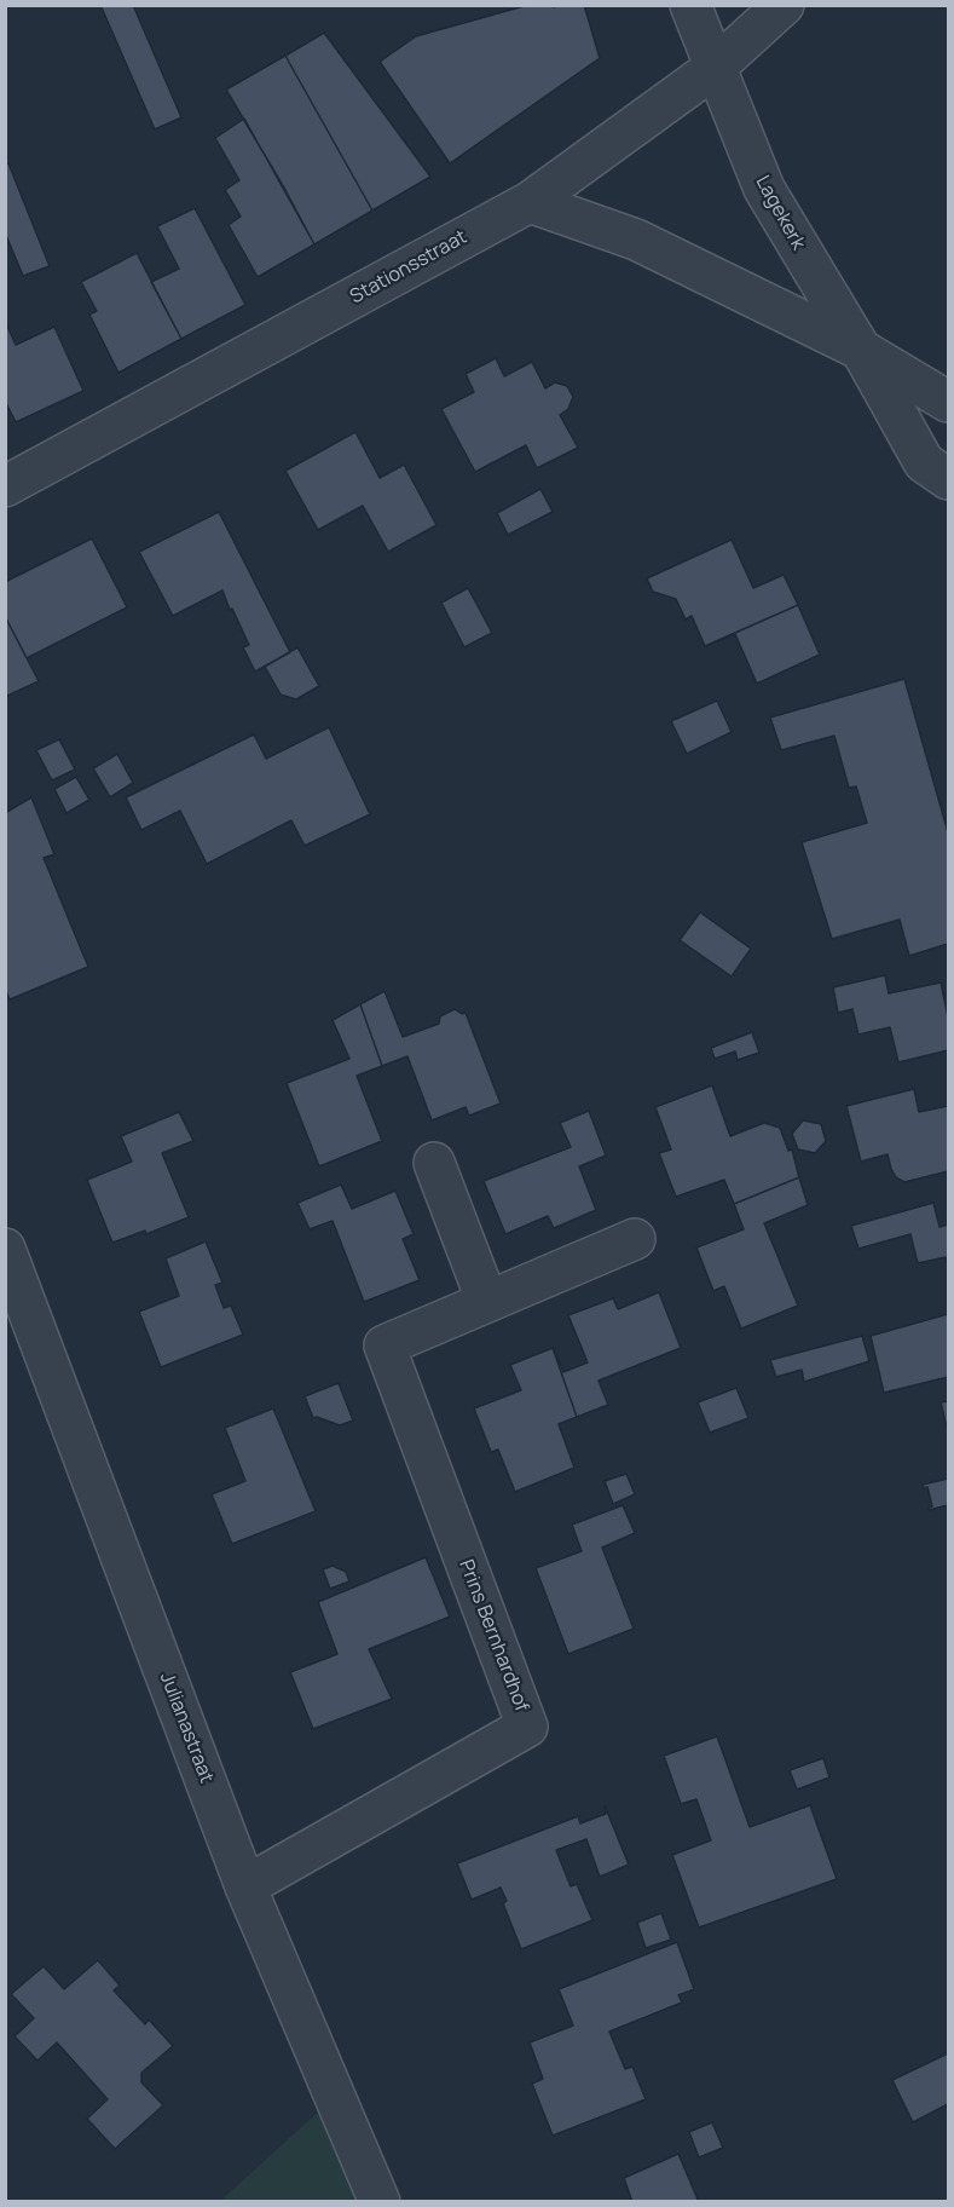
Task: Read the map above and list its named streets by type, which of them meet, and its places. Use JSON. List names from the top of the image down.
{
  "streets": {
    "street": [
      "Lagekerk",
      "Stationsstraat",
      "Prins Bernhardhof",
      "Julianastraat"
    ]
  },
  "crossings": [
    ["Lagekerk", "Stationsstraat"],
    ["Prins Bernhardhof", "Julianastraat"]
  ]
}
